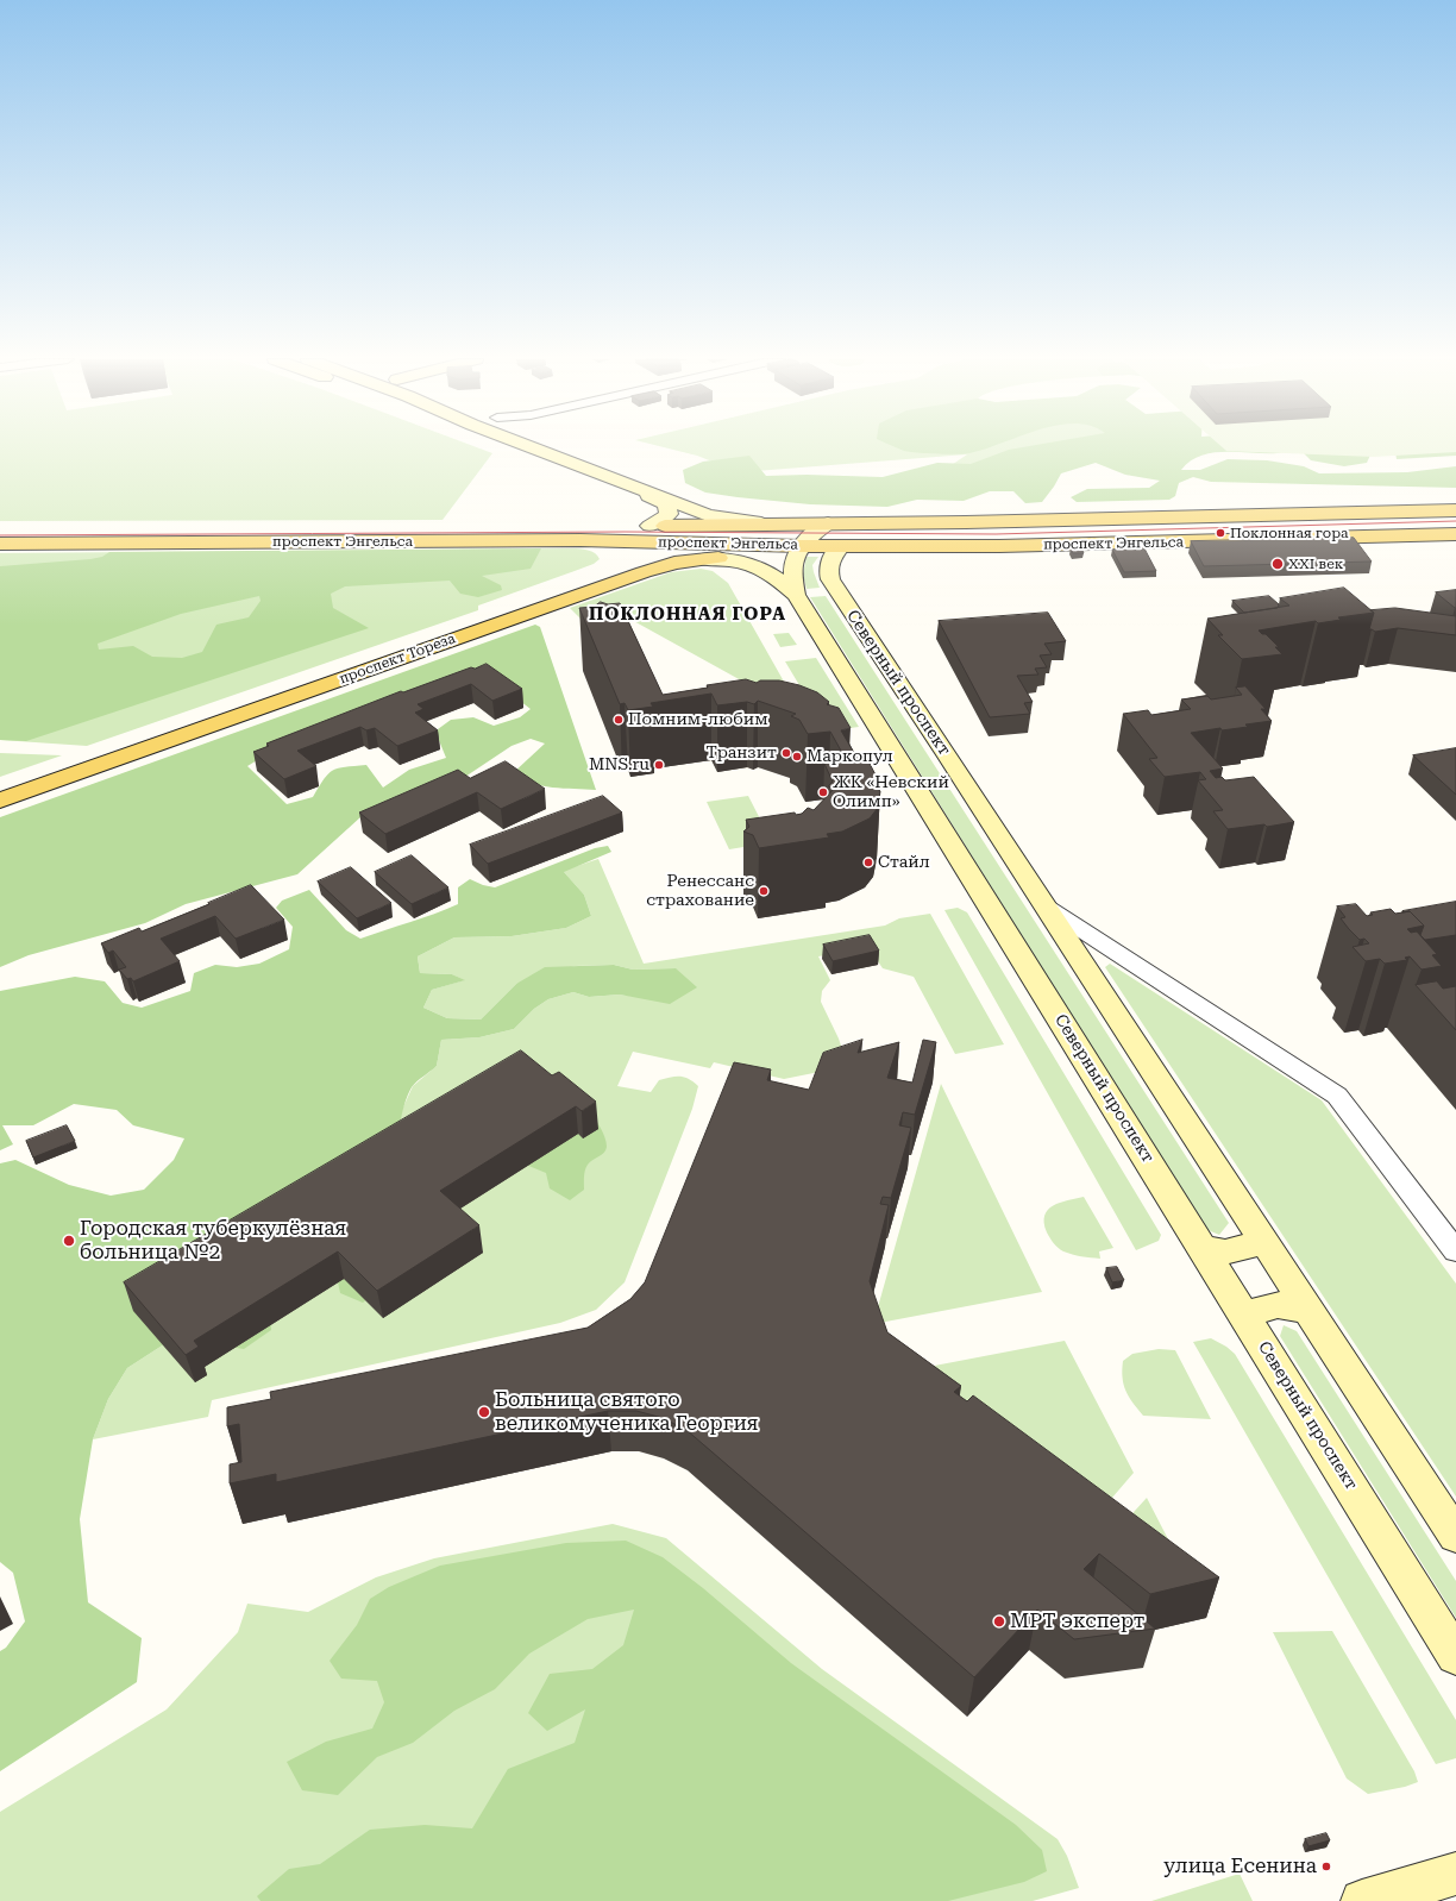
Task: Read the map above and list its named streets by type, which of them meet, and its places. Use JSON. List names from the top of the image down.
{
  "streets": {
    "main road": ["проспект Энгельса", "проспект Тореза", "Северный проспект"]
  },
  "crossings": [
    ["проспект Энгельса", "проспект Тореза"],
    ["проспект Энгельса", "Северный проспект"],
    ["проспект Тореза", "Северный проспект"]
  ],
  "districts": ["ПОКЛОННАЯ ГОРА"],
  "places": [
    "Поклонная гора",
    "XXI век",
    "Помним-любим",
    "Транзит",
    "Маркопул",
    "MNS.ru",
    "ЖК «Невский Олимп»",
    "Стайл",
    "Ренессанс страхование",
    "Городская туберкулёзная больница №2",
    "Больница святого великомученика Георгия",
    "МРТ эксперт",
    "улица Есенина"
  ]
}
